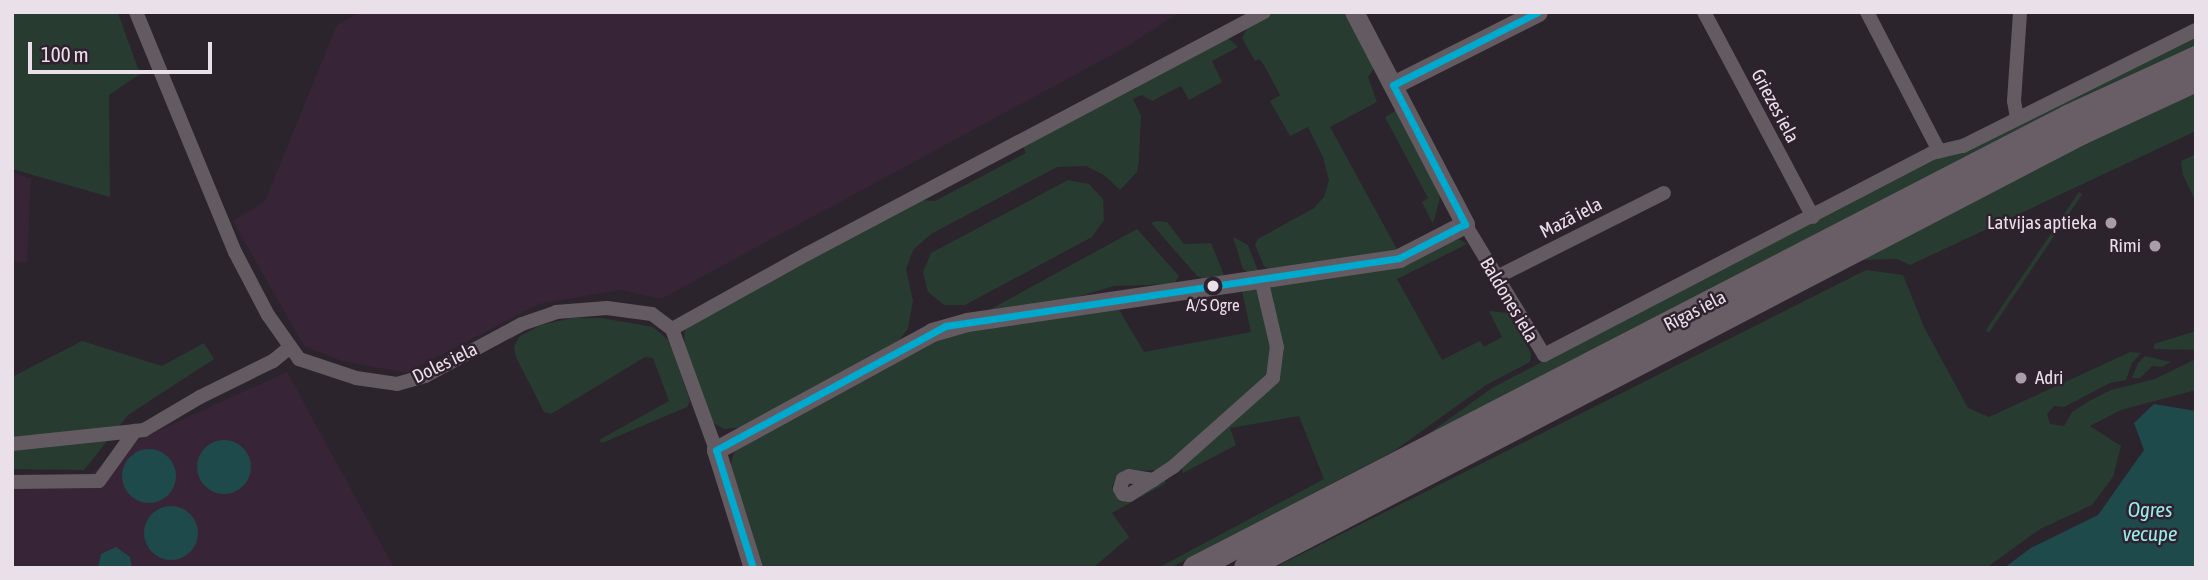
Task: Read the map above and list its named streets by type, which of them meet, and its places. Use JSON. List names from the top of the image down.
{
  "streets": {
    "highway": ["Rīgas iela"],
    "street": [
      "Griezes iela",
      "Mazā iela",
      "Baldones iela",
      "Doles iela"
    ]
  },
  "crossings": [
    ["Griezes iela", "Baldones iela"],
    ["Mazā iela", "Baldones iela"]
  ],
  "water": ["Ogres vecupe"],
  "places": [
    "Latvijas aptieka",
    "Rimi",
    "A/S Ogre",
    "Adri"
  ],
  "scale_bar": "100 m"
}
